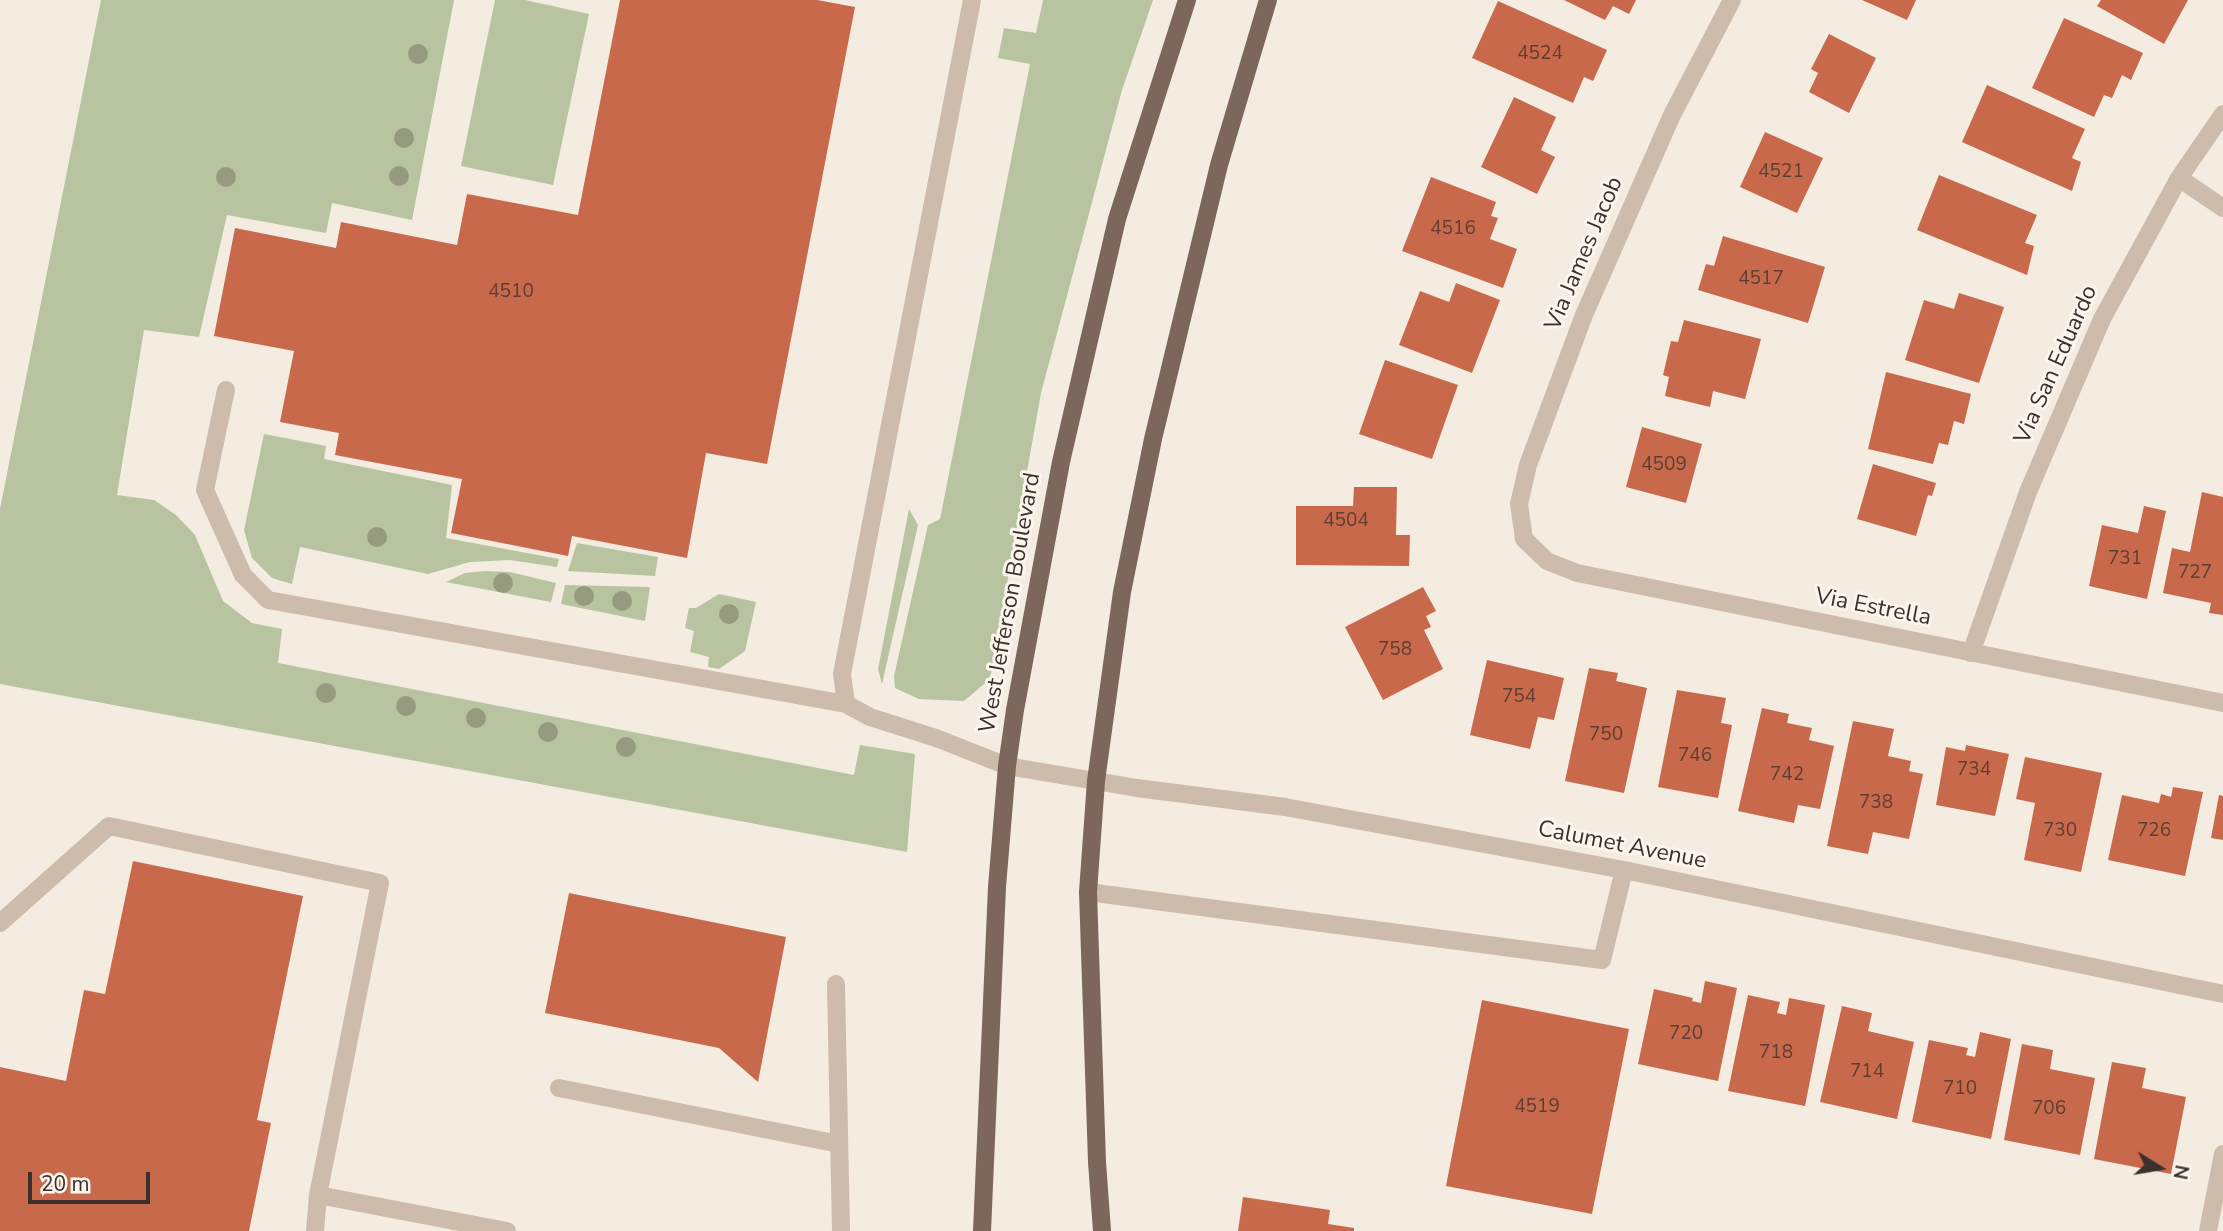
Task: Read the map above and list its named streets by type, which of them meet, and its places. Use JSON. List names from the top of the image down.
{
  "streets": {
    "main road": ["West Jefferson Boulevard"],
    "street": [
      "Via James Jacob",
      "Via San Eduardo",
      "Via Estrella",
      "Calumet Avenue"
    ]
  },
  "crossings": [
    ["Via James Jacob", "Via Estrella"],
    ["Via San Eduardo", "Via Estrella"],
    ["West Jefferson Boulevard", "Calumet Avenue"]
  ],
  "house_numbers": [
    "4524",
    "4521",
    "4516",
    "4517",
    "4510",
    "4509",
    "4504",
    "731",
    "727",
    "758",
    "754",
    "750",
    "746",
    "734",
    "742",
    "738",
    "730",
    "726",
    "720",
    "718",
    "714",
    "710",
    "4519",
    "706"
  ],
  "scale_bar": "20 m",
  "north": "right"
}
